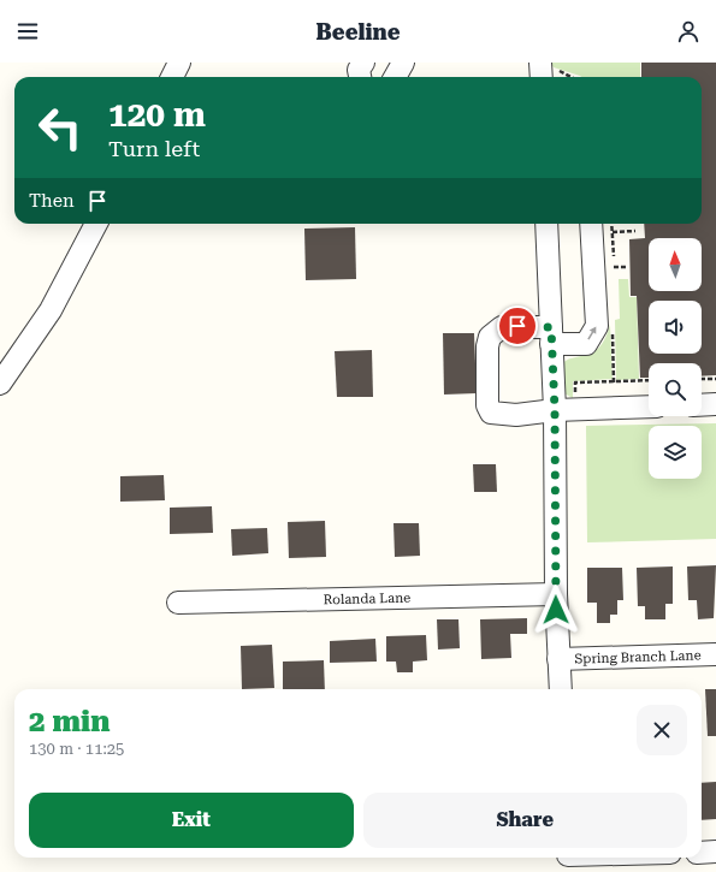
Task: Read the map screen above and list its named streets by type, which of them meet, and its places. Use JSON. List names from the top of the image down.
{
  "streets": {
    "street": ["Rolanda Lane", "Spring Branch Lane"]
  },
  "north": "top",
  "page": {
    "header": "Beeline",
    "turn": ["120 m", "Turn left"],
    "then": "Then",
    "heading": ["2 min", "130 m · 11:25"],
    "buttons": ["Exit", "Share"]
  }
}
